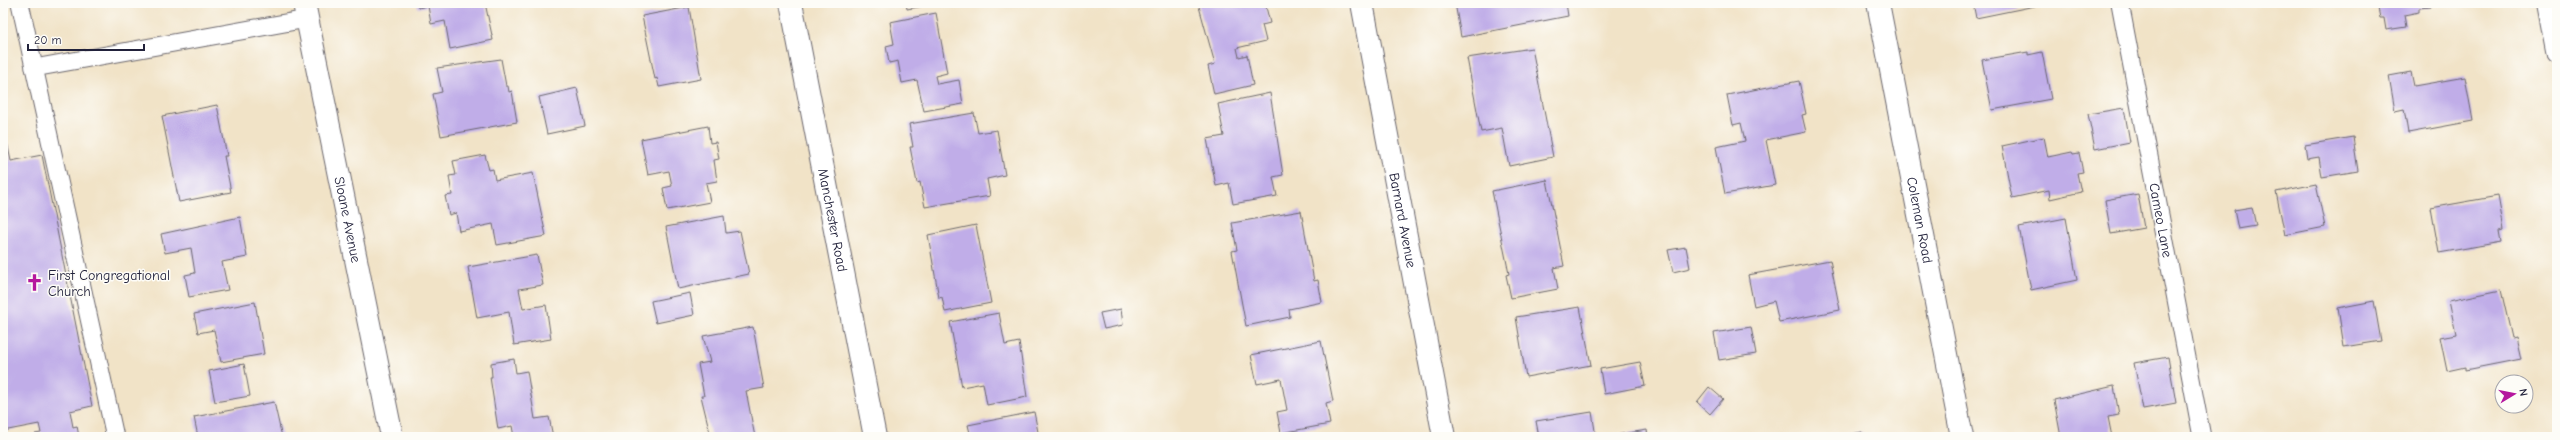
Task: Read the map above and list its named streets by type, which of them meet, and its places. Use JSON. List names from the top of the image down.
{
  "streets": {
    "street": [
      "Sloane Avenue",
      "Manchester Road",
      "Barnard Avenue",
      "Coleman Road"
    ],
    "lane": ["Cameo Lane"]
  },
  "places": {
    "church": ["First Congregational Church"]
  },
  "scale_bar": "20 m",
  "north": "right"
}
